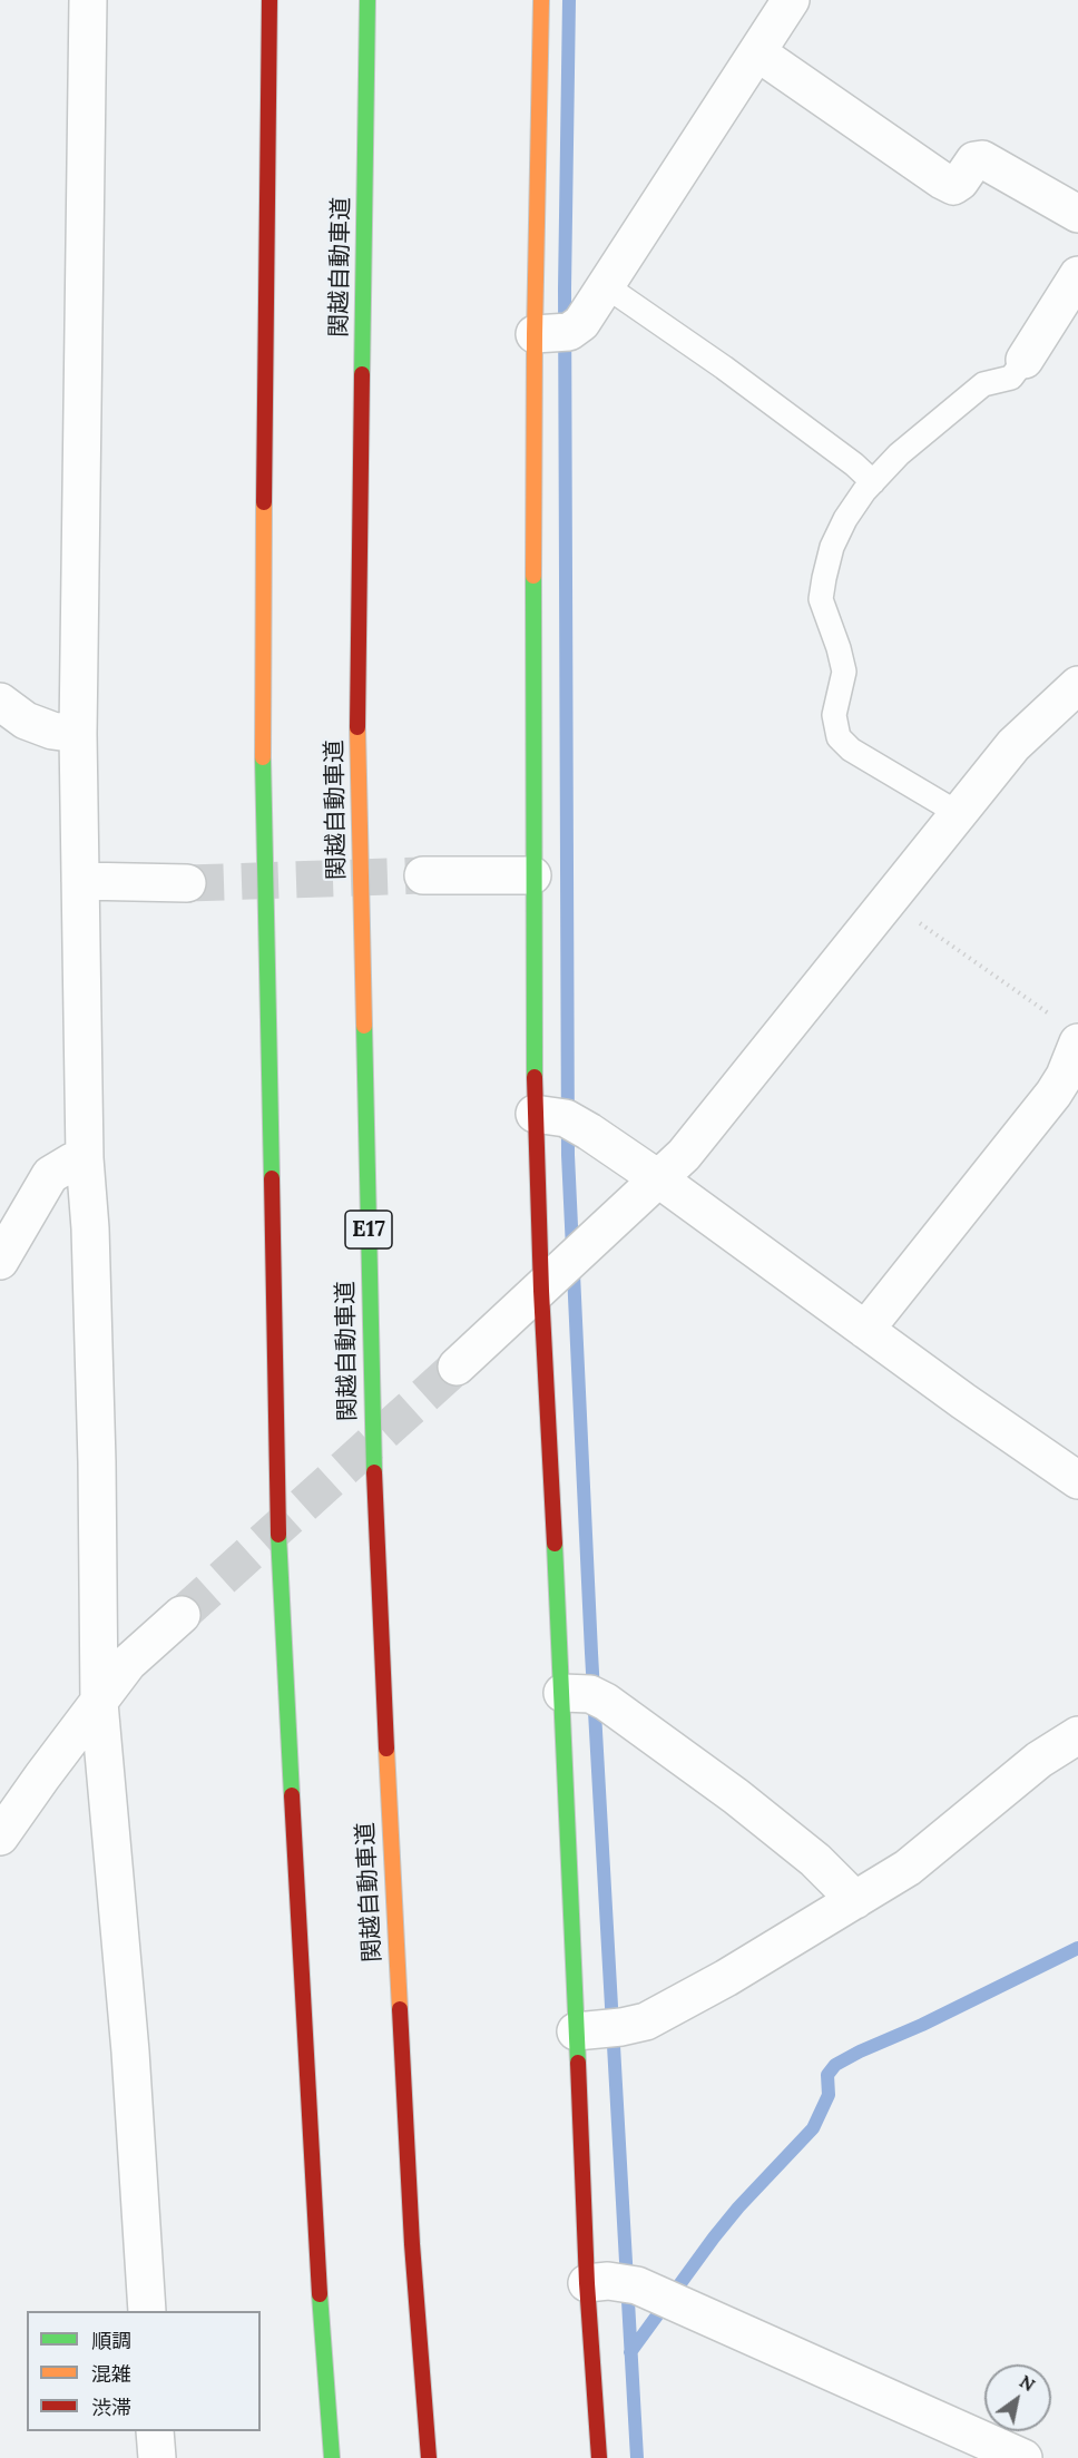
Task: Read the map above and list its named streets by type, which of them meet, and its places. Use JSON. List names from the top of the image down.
{
  "streets": {
    "main road": ["関越自動車道", "E17"]
  },
  "legend": ["順調", "混雑", "渋滞"],
  "north": "top right"
}
